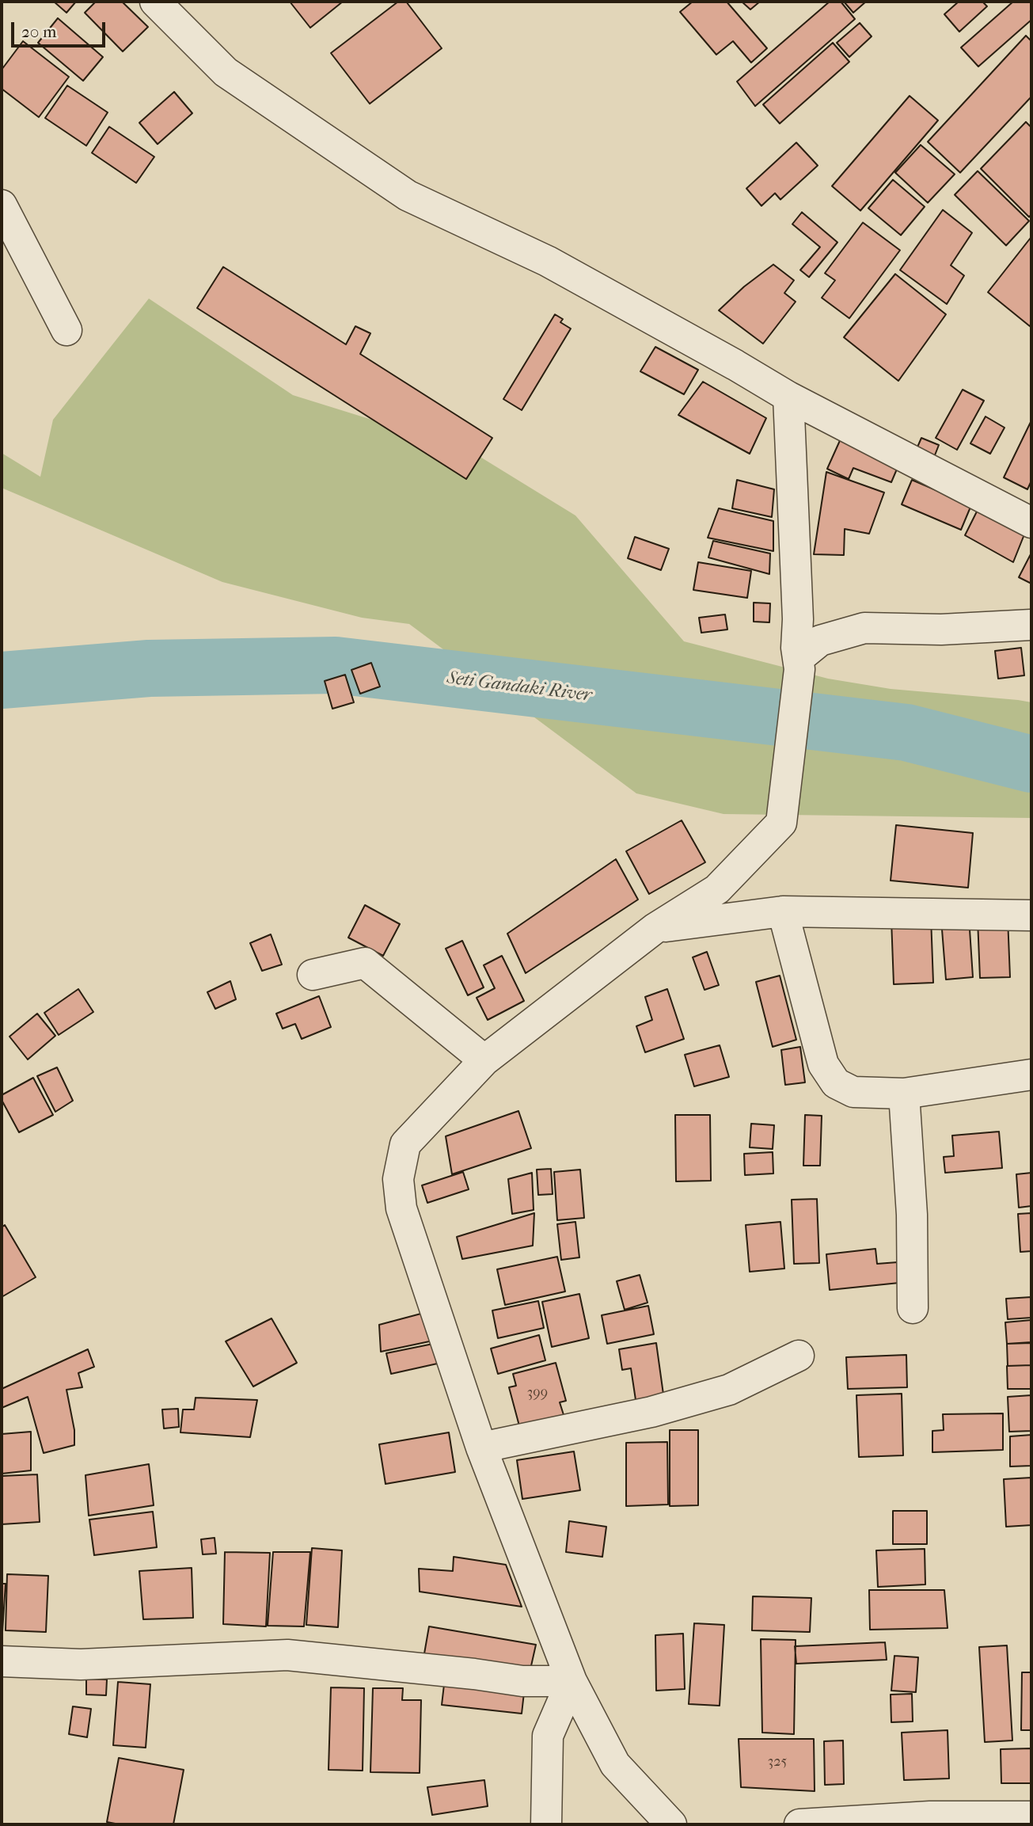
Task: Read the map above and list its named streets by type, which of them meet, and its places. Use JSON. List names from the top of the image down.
{
  "water": ["Seti Gandaki River"],
  "house_numbers": ["399", "325"],
  "scale_bar": "20 m"
}
